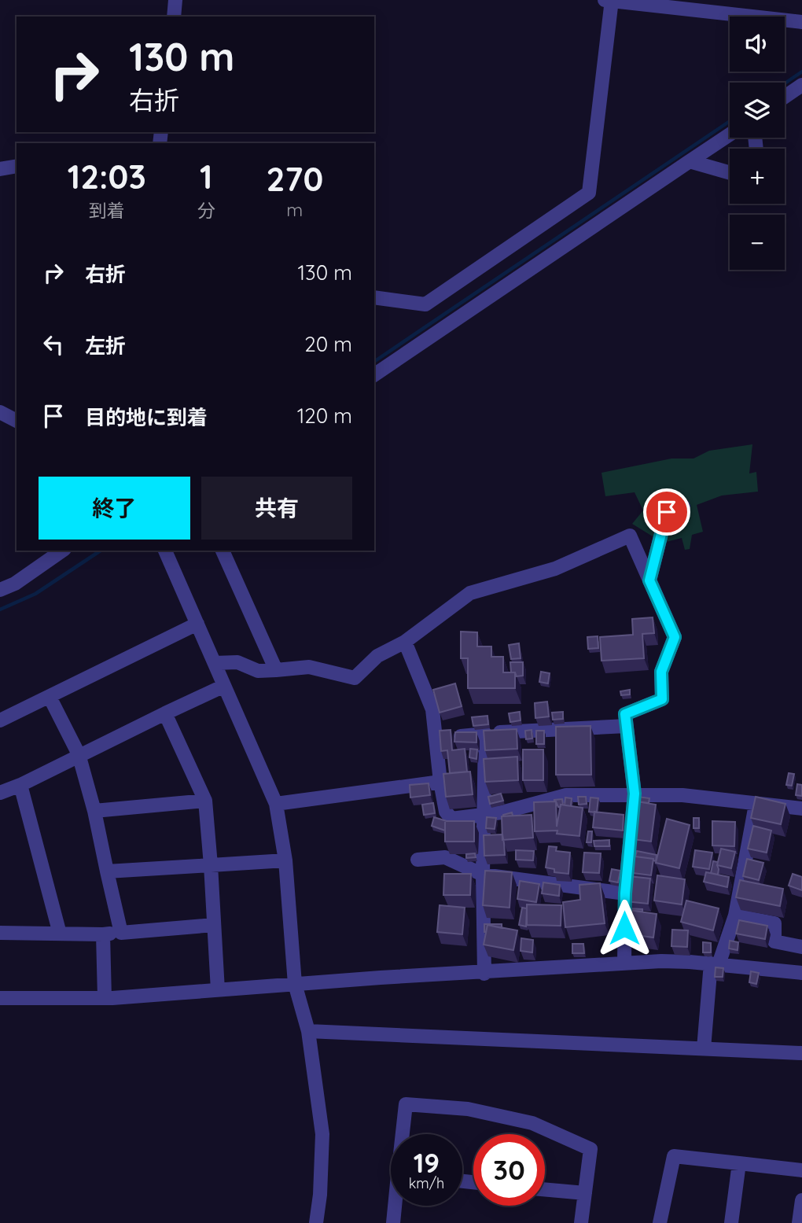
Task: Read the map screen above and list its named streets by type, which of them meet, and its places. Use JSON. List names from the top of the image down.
{
  "page": {
    "map_buttons": ["+", "−"],
    "turn": ["130 m", "右折"],
    "eta": [
      "12:03",
      "到着",
      "1",
      "分",
      "270",
      "m"
    ],
    "list": [
      {
        "name": "右折",
        "value": "130 m"
      },
      {
        "name": "左折",
        "value": "20 m"
      },
      {
        "name": "目的地に到着",
        "value": "120 m"
      }
    ],
    "buttons": ["終了", "共有"],
    "speed": "19 km/h",
    "limit": "30"
  }
}
